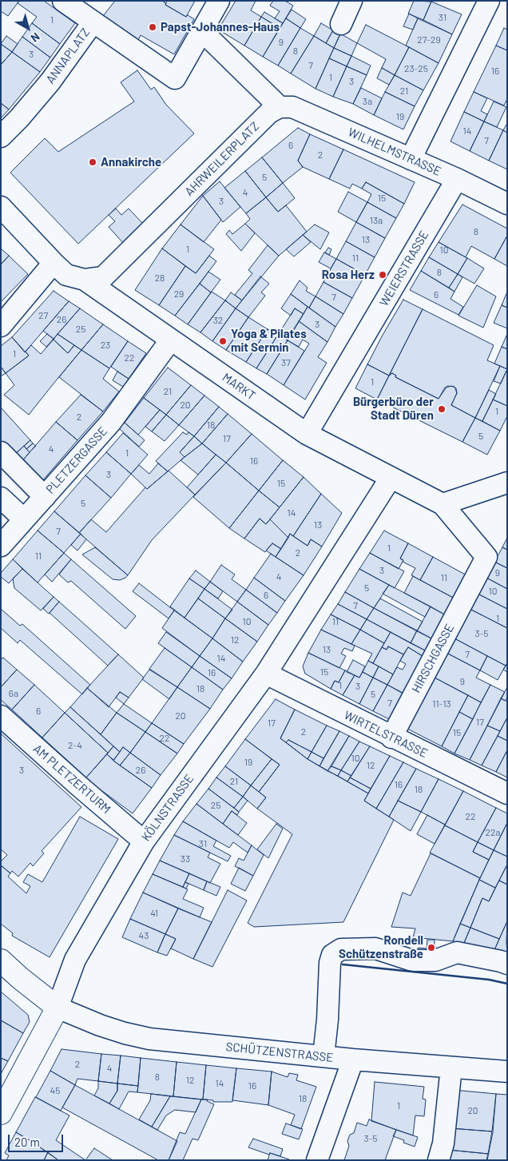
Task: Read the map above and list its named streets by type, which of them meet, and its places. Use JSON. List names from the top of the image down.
{
  "streets": {
    "main road": ["KÖLNSTRASSE"],
    "street": [
      "ANNAPLATZ",
      "WILHELMSTRASSE",
      "AHRWEILERPLATZ",
      "WEIERSTRASSE",
      "MARKT",
      "PLETZERGASSE",
      "HIRSCHGASSE",
      "WIRTELSTRASSE",
      "AM PLETZERTURM",
      "SCHÜTZENSTRASSE"
    ]
  },
  "crossings": [
    ["WILHELMSTRASSE", "AHRWEILERPLATZ"],
    ["WILHELMSTRASSE", "WEIERSTRASSE"],
    ["AHRWEILERPLATZ", "MARKT"],
    ["WEIERSTRASSE", "MARKT"],
    ["MARKT", "PLETZERGASSE"],
    ["MARKT", "HIRSCHGASSE"],
    ["MARKT", "KÖLNSTRASSE"],
    ["HIRSCHGASSE", "WIRTELSTRASSE"],
    ["WIRTELSTRASSE", "KÖLNSTRASSE"],
    ["AM PLETZERTURM", "KÖLNSTRASSE"],
    ["KÖLNSTRASSE", "SCHÜTZENSTRASSE"]
  ],
  "places": [
    "Papst-Johannes-Haus",
    "Annakirche",
    "Rosa Herz",
    "Yoga & Pilates mit Sermin",
    "Bürgerbüro der Stadt Düren",
    "Rondell Schützenstraße"
  ],
  "house_numbers": [
    "31",
    "1",
    "27-29",
    "9",
    "8",
    "3",
    "7",
    "23-25",
    "16",
    "1",
    "3",
    "21",
    "3a",
    "19",
    "14",
    "7",
    "6",
    "2",
    "5",
    "4",
    "15",
    "3",
    "13a",
    "8",
    "13",
    "1",
    "10",
    "11",
    "8",
    "28",
    "29",
    "6",
    "7",
    "27",
    "26",
    "32",
    "3",
    "25",
    "23",
    "1",
    "22",
    "37",
    "1",
    "21",
    "20",
    "1",
    "2",
    "18",
    "5",
    "17",
    "4",
    "1",
    "16",
    "3",
    "15",
    "5",
    "14",
    "13",
    "7",
    "1",
    "2",
    "11",
    "3",
    "9",
    "4",
    "11",
    "5",
    "10",
    "6",
    "7",
    "1",
    "10",
    "11",
    "3-5",
    "12",
    "13",
    "7",
    "14",
    "15",
    "16",
    "9",
    "1",
    "3",
    "18",
    "6a",
    "5",
    "7",
    "11-13",
    "6",
    "20",
    "17",
    "17",
    "2",
    "15",
    "22",
    "2-4",
    "10",
    "19",
    "12",
    "3",
    "26",
    "21",
    "16",
    "18",
    "25",
    "22",
    "22a",
    "31",
    "33",
    "41",
    "43",
    "2",
    "4",
    "8",
    "12",
    "14",
    "16",
    "45",
    "18",
    "1",
    "20",
    "3-5"
  ],
  "scale_bar": "20 m",
  "north": "bottom right"
}
